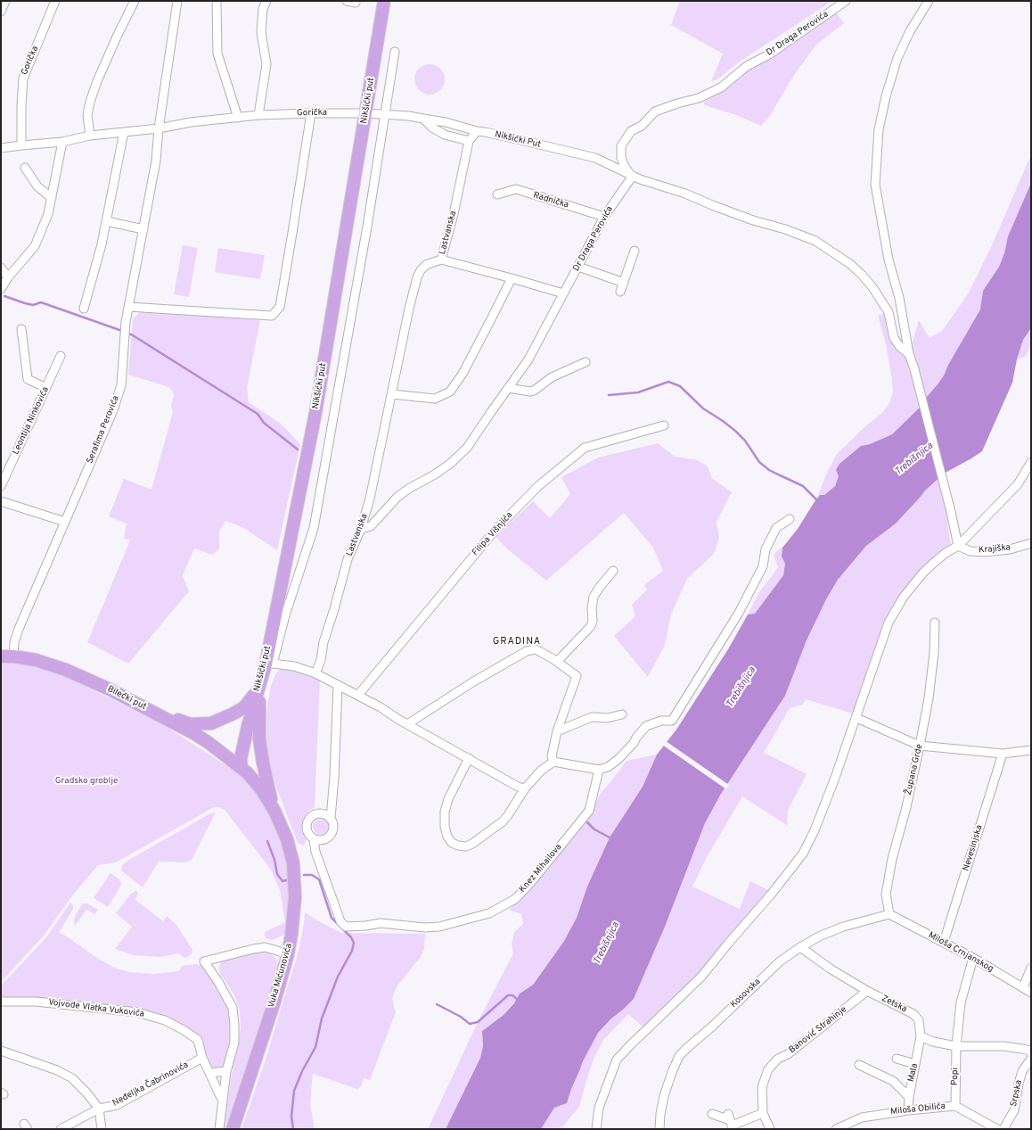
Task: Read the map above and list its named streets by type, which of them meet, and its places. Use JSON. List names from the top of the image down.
{
  "streets": {
    "main road": ["Nikšićki put", "Bilećki put", "Vuka Mićunovića"],
    "street": [
      "Dr Draga Perovića",
      "Gorička",
      "Nikšićki Put",
      "Radnička",
      "Lastvanska",
      "Leontija Ninkovića",
      "Serafima Perovića",
      "Filipa Višnjića",
      "Krajiška",
      "Župana Grde",
      "Nevesinjska",
      "Knez Mihailova",
      "Miloša Crnjanskog",
      "Kosovska",
      "Zetska",
      "Vojvode Vlatka Vukovića",
      "Banović Strahinje",
      "Mala",
      "Popi",
      "Neđeljka Čabrinovića",
      "Srpska",
      "Miloša Obilića"
    ]
  },
  "crossings": [
    ["Dr Draga Perovića", "Nikšićki Put"],
    ["Dr Draga Perovića", "Radnička"],
    ["Dr Draga Perovića", "Lastvanska"],
    ["Gorička", "Nikšićki put"],
    ["Gorička", "Nikšićki Put"],
    ["Gorička", "Serafima Perovića"],
    ["Nikšićki put", "Bilećki put"],
    ["Nikšićki put", "Vuka Mićunovića"],
    ["Serafima Perovića", "Bilećki put"],
    ["Bilećki put", "Vuka Mićunovića"],
    ["Župana Grde", "Miloša Crnjanskog"],
    ["Župana Grde", "Kosovska"],
    ["Nevesinjska", "Miloša Crnjanskog"],
    ["Miloša Crnjanskog", "Kosovska"],
    ["Kosovska", "Zetska"],
    ["Zetska", "Banović Strahinje"],
    ["Zetska", "Mala"],
    ["Vojvode Vlatka Vukovića", "Neđeljka Čabrinovića"],
    ["Mala", "Miloša Obilića"],
    ["Popi", "Miloša Obilića"]
  ],
  "districts": ["GRADINA"],
  "water": ["Trebišnjica"],
  "parks": ["Gradsko groblje"]
}
